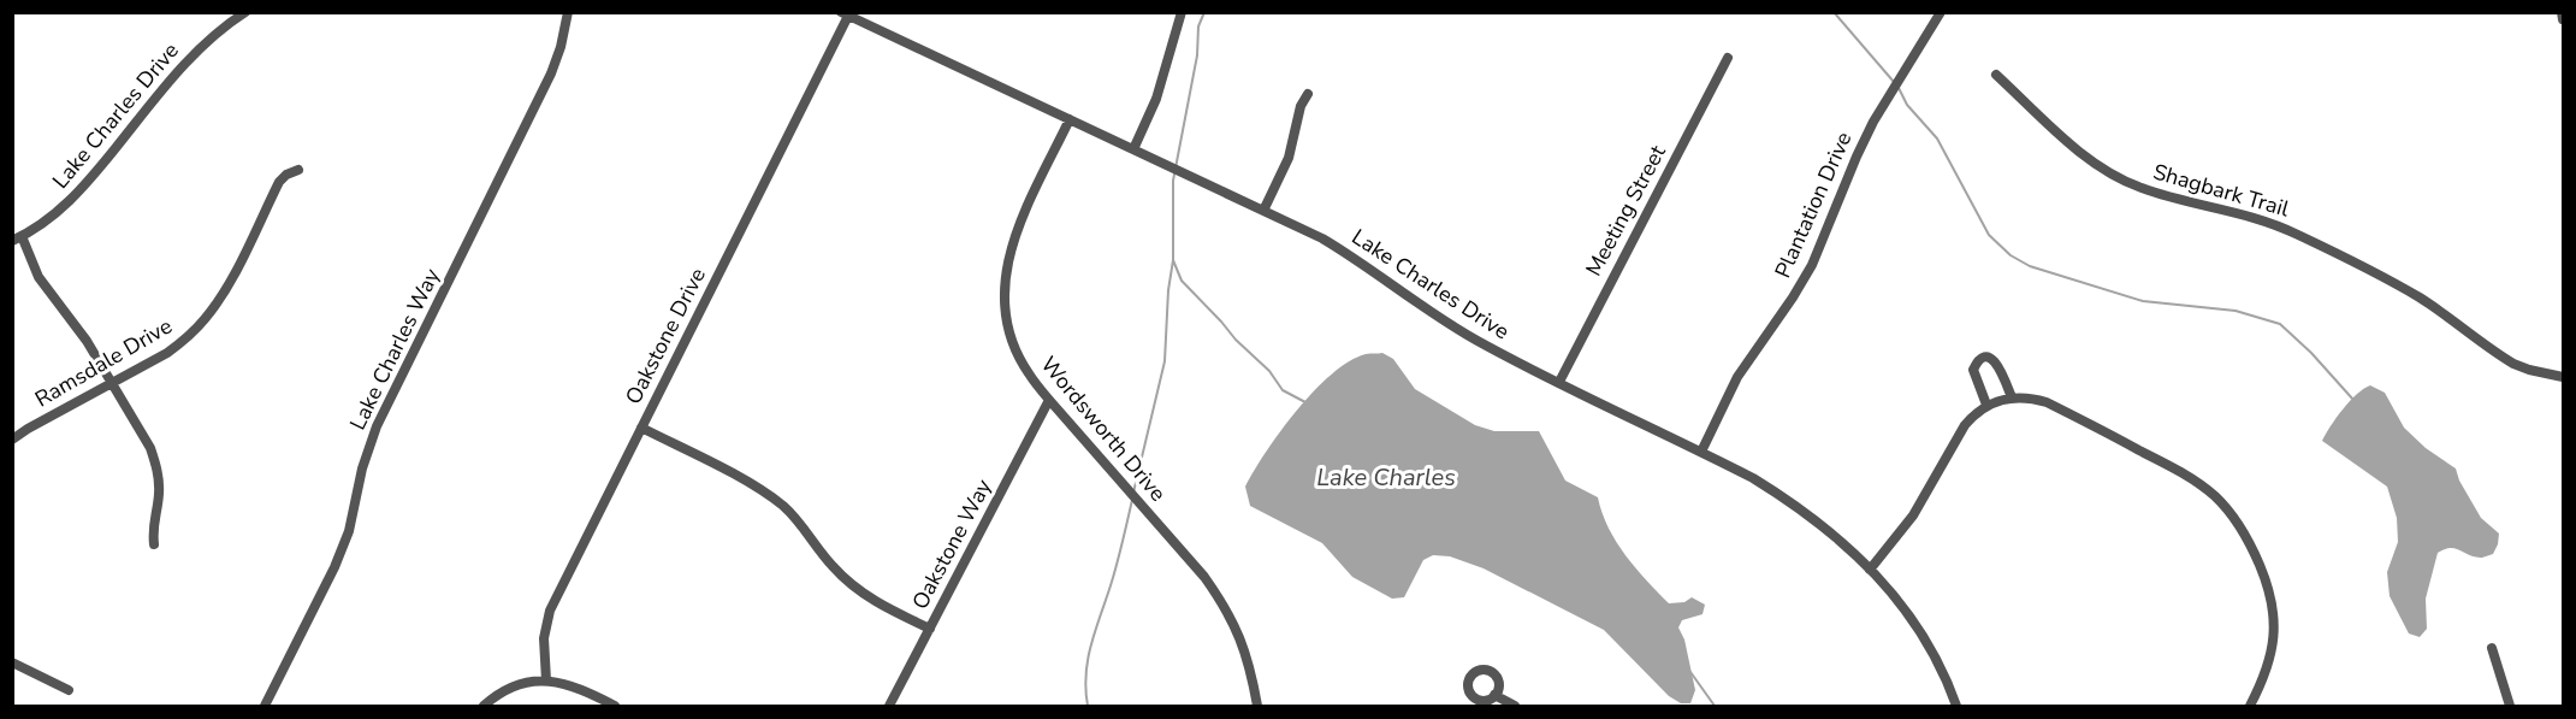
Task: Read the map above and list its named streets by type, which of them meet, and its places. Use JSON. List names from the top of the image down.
{
  "streets": {
    "street": [
      "Lake Charles Drive",
      "Shagbark Trail",
      "Plantation Drive",
      "Meeting Street",
      "Oakstone Drive",
      "Lake Charles Way",
      "Ramsdale Drive",
      "Wordsworth Drive",
      "Oakstone Way"
    ]
  },
  "crossings": [
    ["Lake Charles Drive", "Plantation Drive"],
    ["Lake Charles Drive", "Meeting Street"],
    ["Lake Charles Drive", "Oakstone Drive"],
    ["Lake Charles Drive", "Wordsworth Drive"],
    ["Wordsworth Drive", "Oakstone Way"]
  ],
  "water": ["Lake Charles"]
}
